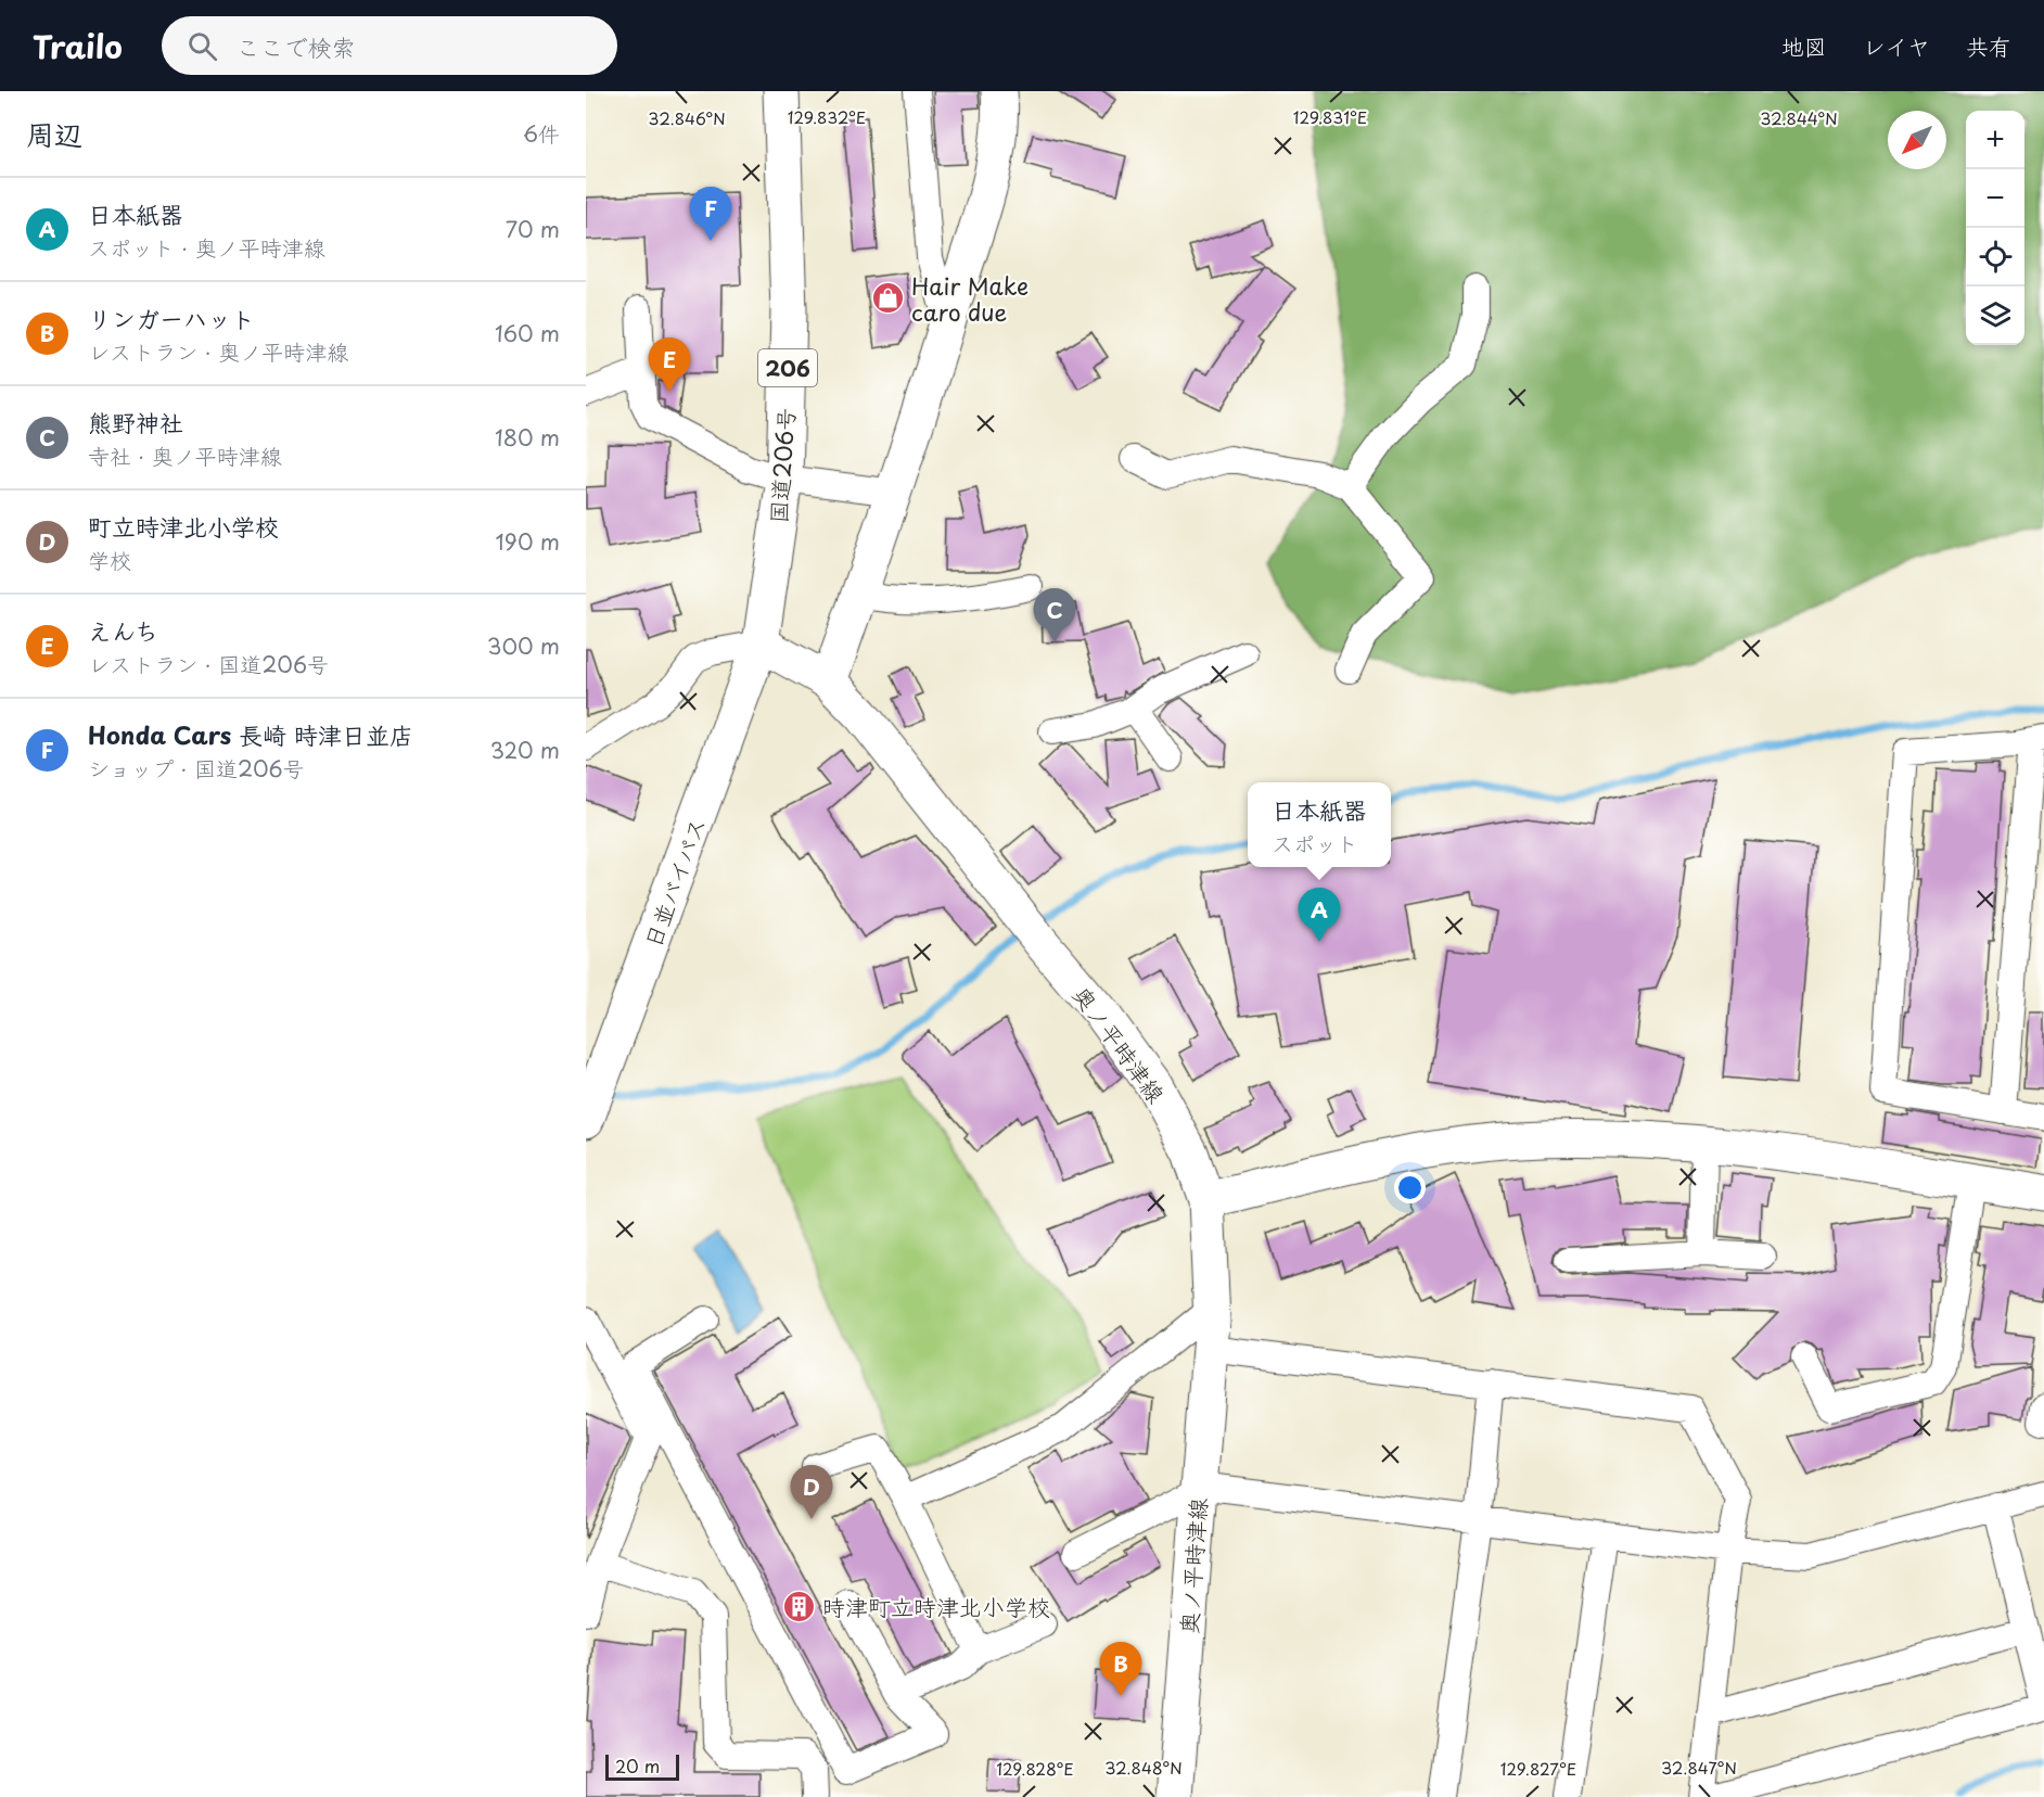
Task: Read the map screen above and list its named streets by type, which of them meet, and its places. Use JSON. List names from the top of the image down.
{
  "streets": {
    "main road": [
      "206",
      "国道206号",
      "日並バイパス",
      "奥ノ平時津線"
    ]
  },
  "crossings": [
    ["国道206号", "日並バイパス"],
    ["国道206号", "奥ノ平時津線"],
    ["日並バイパス", "奥ノ平時津線"]
  ],
  "places": {
    "shop": ["Hair Make caro due"],
    "building": ["時津町立時津北小学校"]
  },
  "scale_bar": "20 m",
  "north": "bottom left",
  "page": {
    "header": "Trailo",
    "search": "ここで検索",
    "nav": ["地図", "レイヤ", "共有"],
    "heading": ["周辺", "6件"],
    "map_buttons": ["+", "−"],
    "list": [
      {
        "mark": "A",
        "name": "日本紙器",
        "note": "スポット · 奥ノ平時津線",
        "value": "70 m"
      },
      {
        "mark": "B",
        "name": "リンガーハット",
        "note": "レストラン · 奥ノ平時津線",
        "value": "160 m"
      },
      {
        "mark": "C",
        "name": "熊野神社",
        "note": "寺社 · 奥ノ平時津線",
        "value": "180 m"
      },
      {
        "mark": "D",
        "name": "町立時津北小学校",
        "note": "学校",
        "value": "190 m"
      },
      {
        "mark": "E",
        "name": "えんち",
        "note": "レストラン · 国道206号",
        "value": "300 m"
      },
      {
        "mark": "F",
        "name": "Honda Cars 長崎 時津日並店",
        "note": "ショップ · 国道206号",
        "value": "320 m"
      }
    ],
    "pins": [
      "F",
      "E",
      "C",
      "A",
      "D",
      "B"
    ],
    "popup": ["日本紙器", "スポット"],
    "scale": "20 m"
  },
  "coordinates": [
    "129.832°E",
    "129.831°E",
    "32.844°N",
    "32.846°N",
    "32.848°N",
    "32.847°N",
    "129.828°E",
    "129.827°E"
  ]
}
